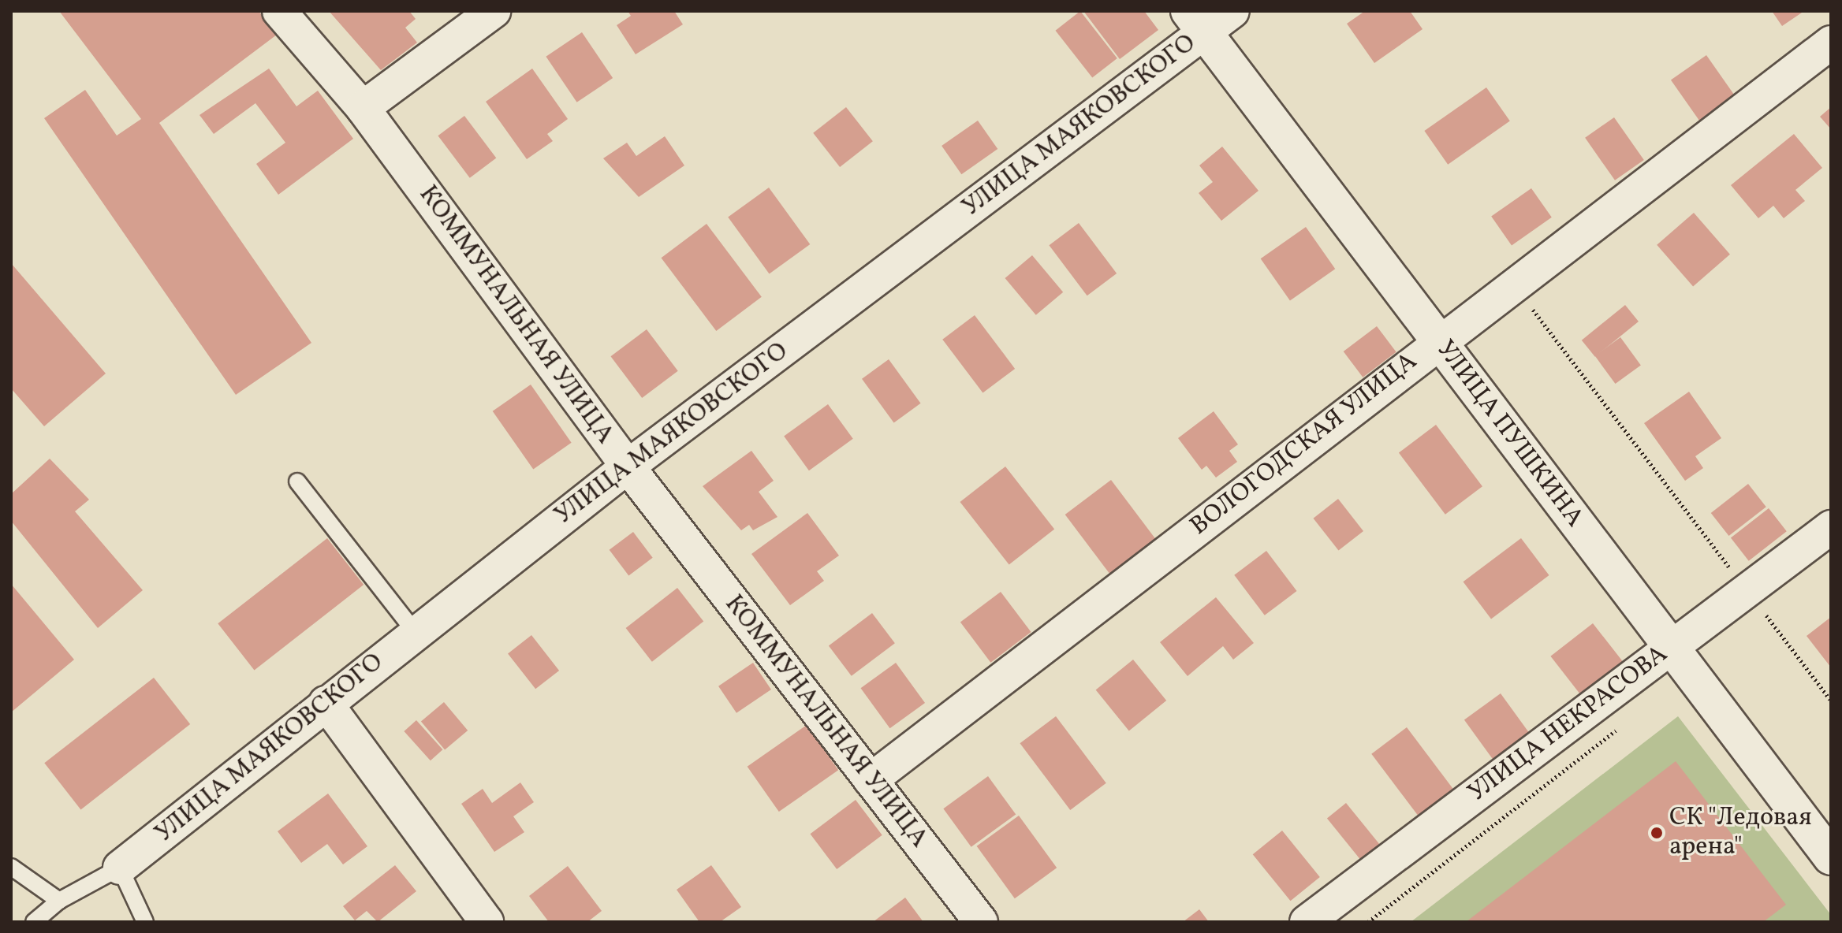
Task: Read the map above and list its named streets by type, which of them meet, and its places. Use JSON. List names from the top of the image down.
{
  "streets": {
    "street": [
      "УЛИЦА МАЯКОВСКОГО",
      "КОММУНАЛЬНАЯ УЛИЦА",
      "УЛИЦА ПУШКИНА",
      "ВОЛОГОДСКАЯ УЛИЦА",
      "УЛИЦА НЕКРАСОВА"
    ]
  },
  "crossings": [
    ["УЛИЦА МАЯКОВСКОГО", "КОММУНАЛЬНАЯ УЛИЦА"],
    ["УЛИЦА МАЯКОВСКОГО", "УЛИЦА ПУШКИНА"],
    ["КОММУНАЛЬНАЯ УЛИЦА", "ВОЛОГОДСКАЯ УЛИЦА"],
    ["УЛИЦА ПУШКИНА", "ВОЛОГОДСКАЯ УЛИЦА"],
    ["УЛИЦА ПУШКИНА", "УЛИЦА НЕКРАСОВА"]
  ],
  "places": ["СК \"Ледовая арена\""]
}
